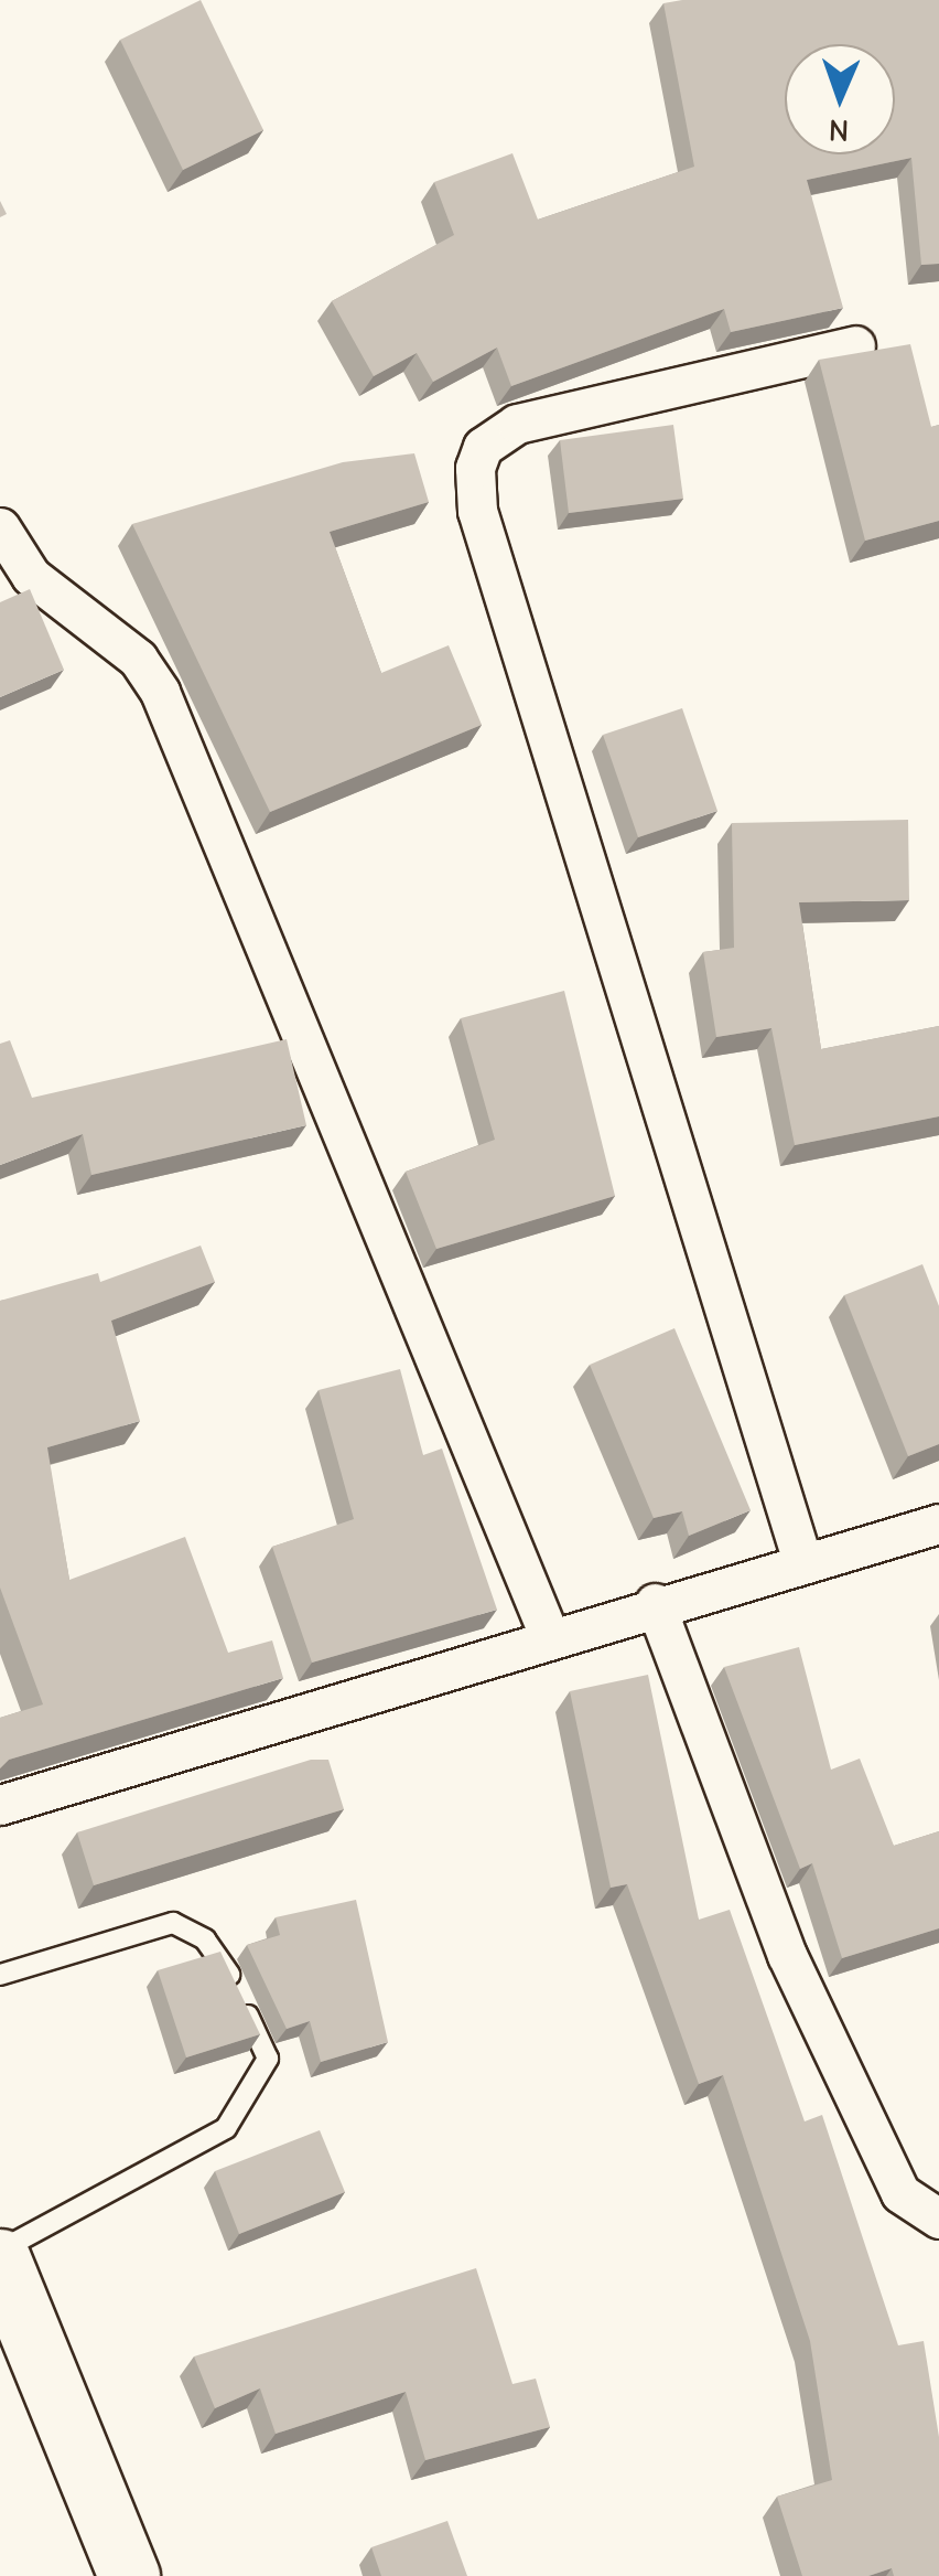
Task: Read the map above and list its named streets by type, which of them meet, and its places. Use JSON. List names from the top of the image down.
{
  "north": "bottom"
}
